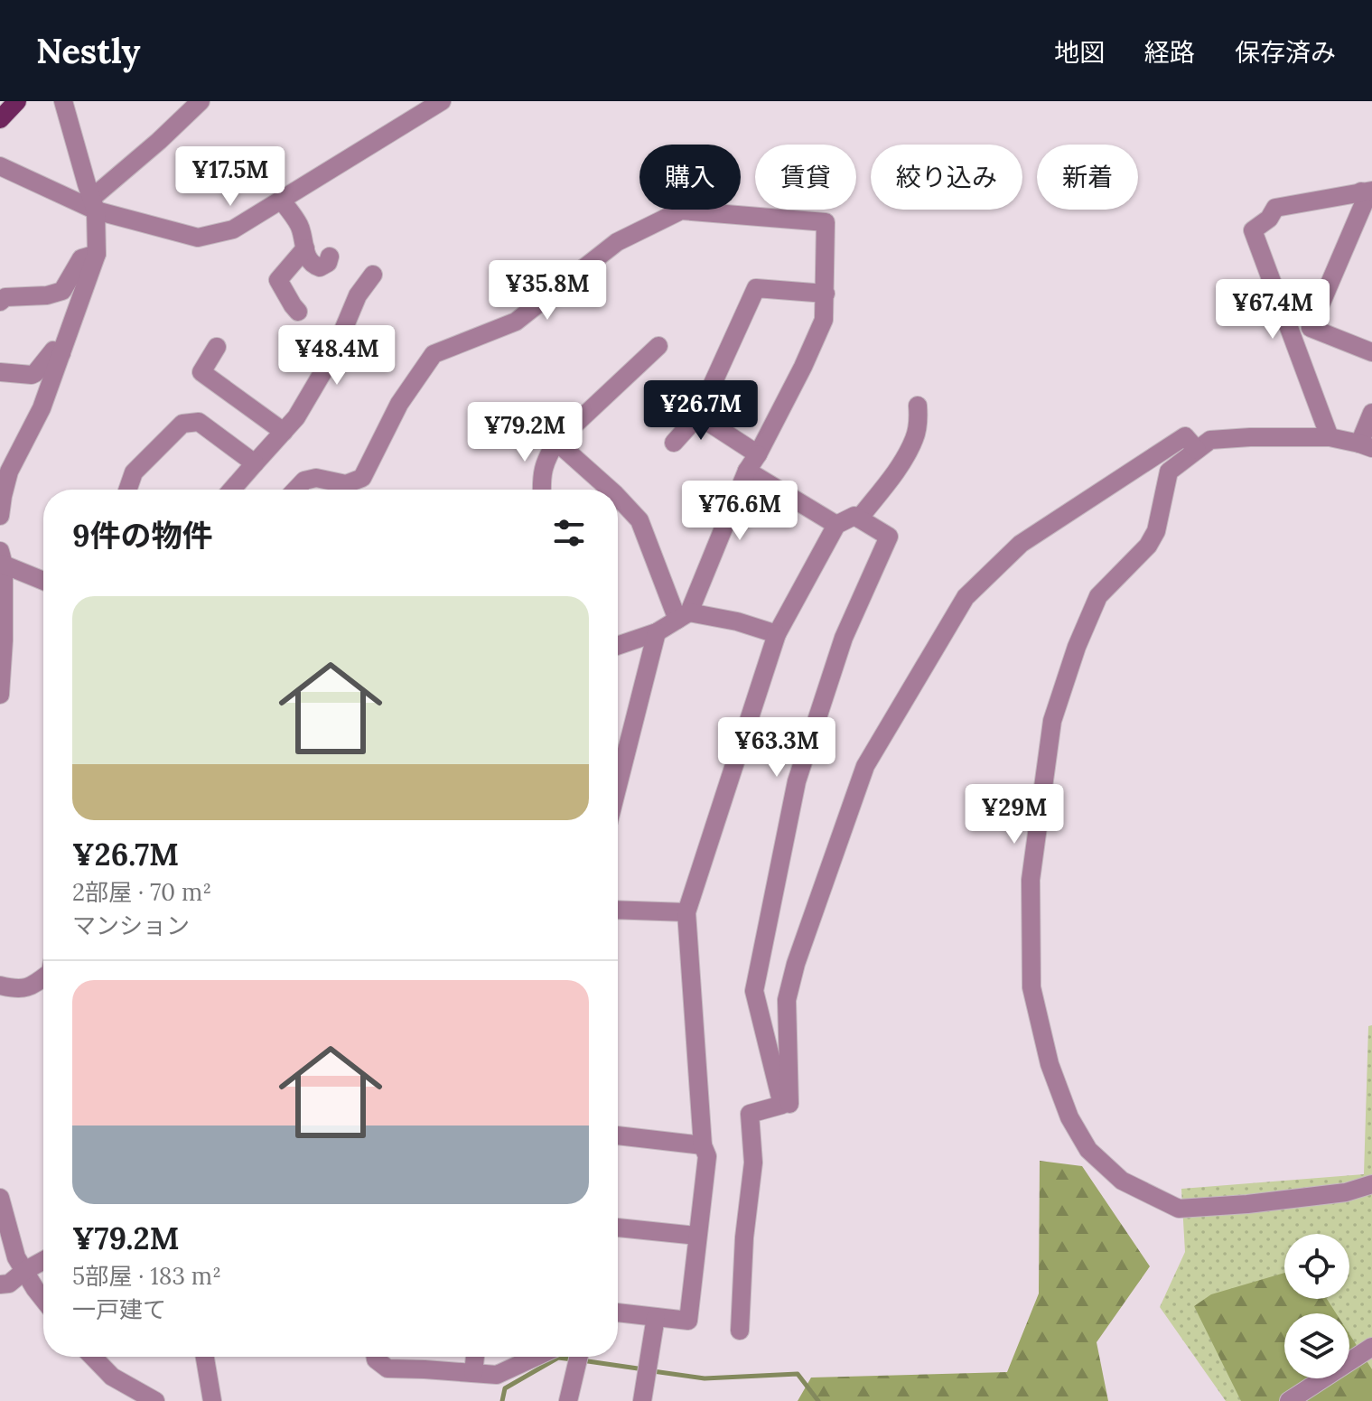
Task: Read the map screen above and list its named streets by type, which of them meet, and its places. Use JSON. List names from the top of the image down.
{
  "page": {
    "header": "Nestly",
    "nav": ["地図", "経路", "保存済み"],
    "chip": [
      "購入",
      "賃貸",
      "絞り込み",
      "新着"
    ],
    "price": [
      "¥17.5M",
      "¥35.8M",
      "¥67.4M",
      "¥48.4M",
      "¥26.7M",
      "¥79.2M",
      "¥76.6M",
      "¥63.3M",
      "¥29M"
    ],
    "heading": "9件の物件",
    "list": [
      {
        "name": "¥26.7M",
        "note": "2部屋 · 70 m² · マンション"
      },
      {
        "name": "¥79.2M",
        "note": "5部屋 · 183 m² · 一戸建て"
      }
    ]
  }
}
